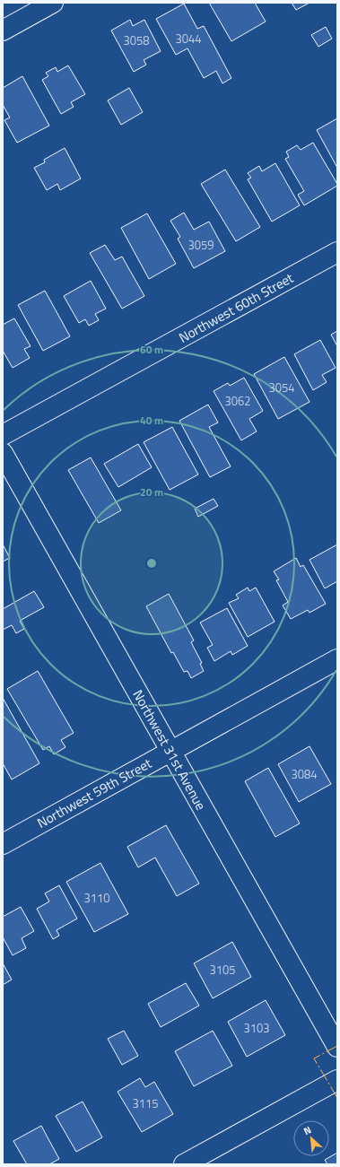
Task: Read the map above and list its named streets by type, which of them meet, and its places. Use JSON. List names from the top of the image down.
{
  "streets": {
    "street": ["Northwest 60th Street", "Northwest 31st Avenue", "Northwest 59th Street"]
  },
  "crossings": [
    ["Northwest 31st Avenue", "Northwest 59th Street"]
  ],
  "house_numbers": [
    "3044",
    "3058",
    "3059",
    "3054",
    "3062",
    "3084",
    "3110",
    "3105",
    "3103",
    "3115"
  ],
  "north": "top left",
  "rings": ["60 m", "40 m", "20 m"]
}
